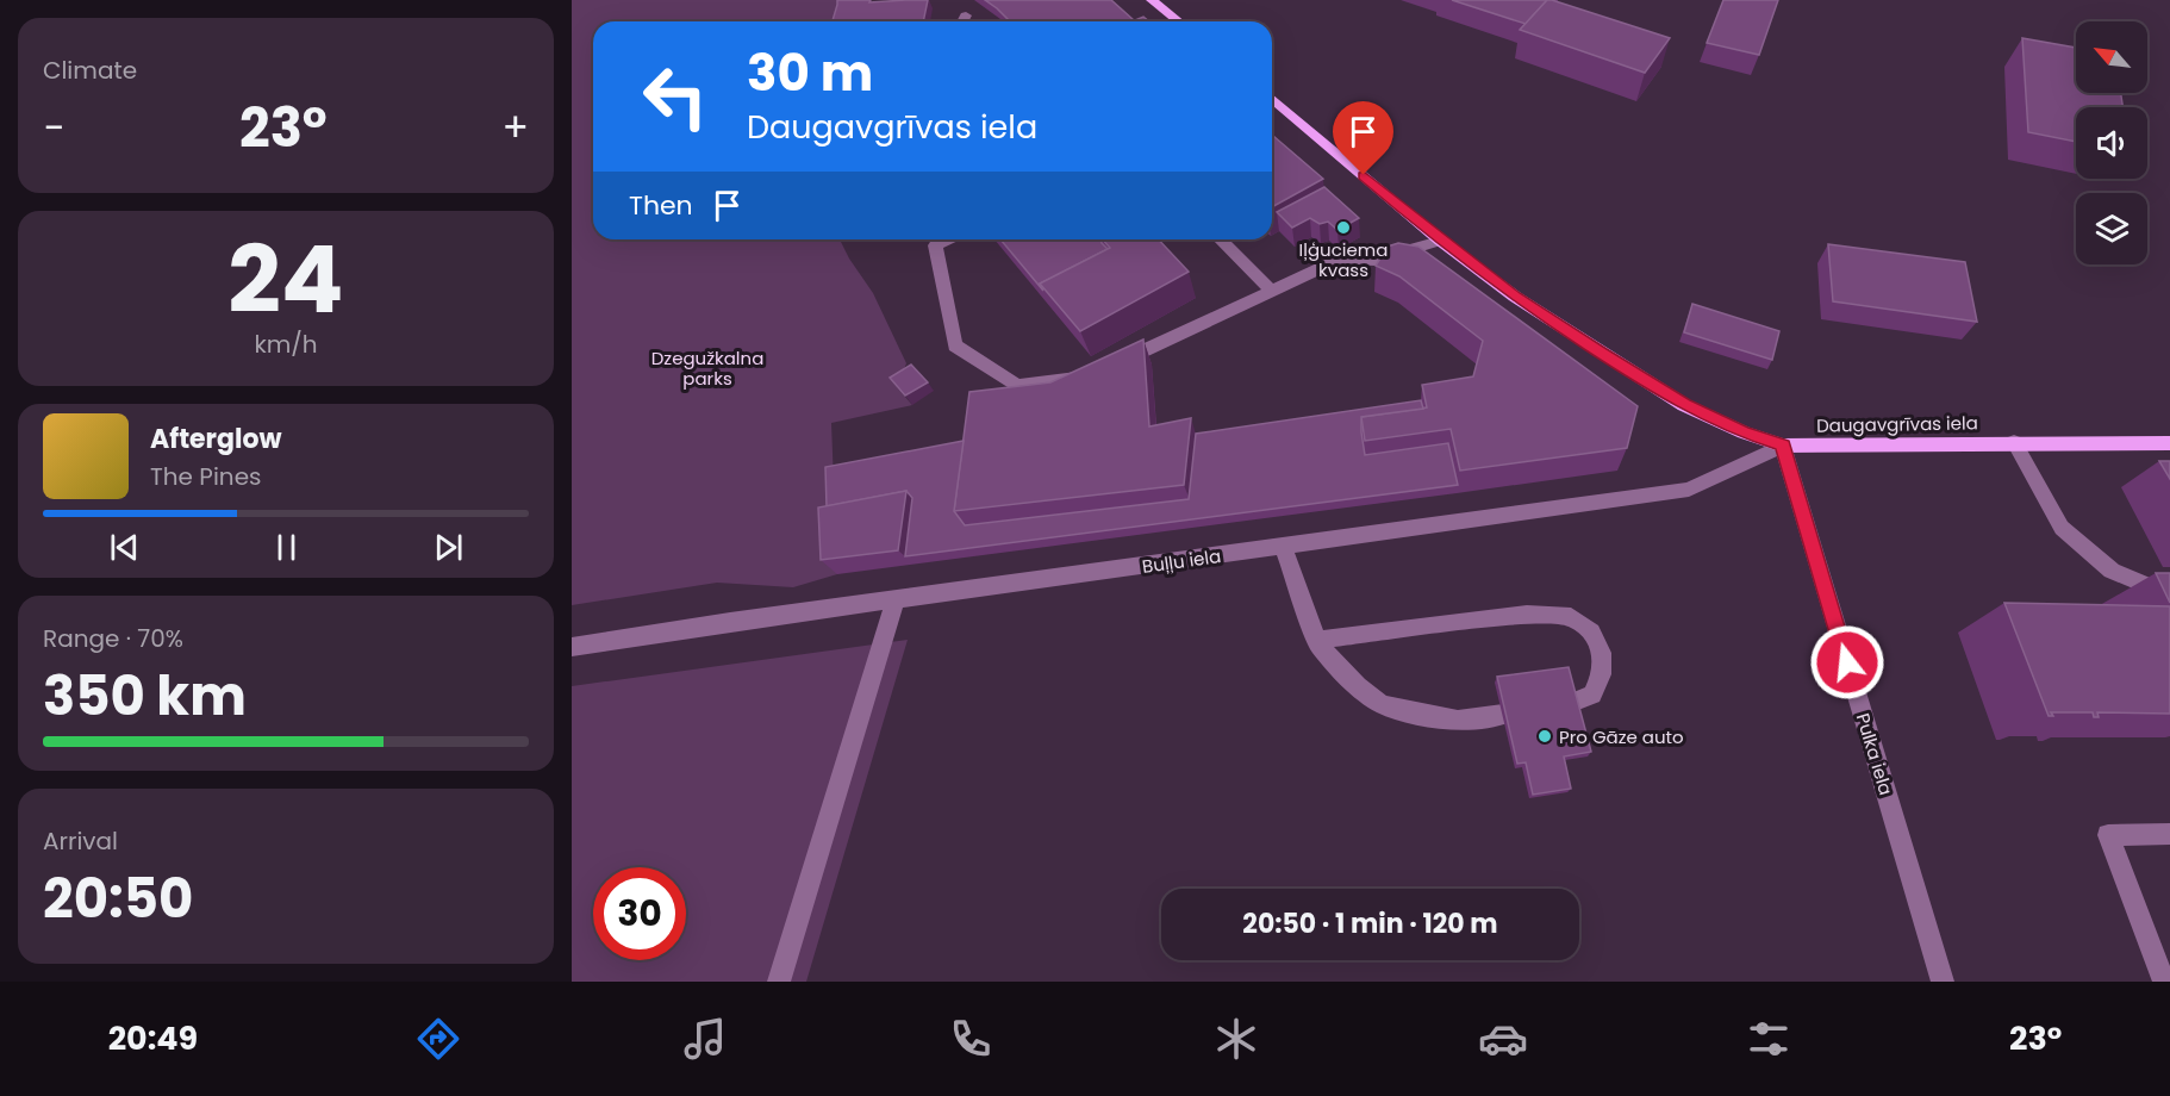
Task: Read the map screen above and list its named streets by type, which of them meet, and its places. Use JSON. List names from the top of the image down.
{
  "streets": {
    "main road": ["Daugavgrīvas iela"],
    "street": ["Buļļu iela", "Pulka iela"]
  },
  "crossings": [
    ["Daugavgrīvas iela", "Buļļu iela"],
    ["Daugavgrīvas iela", "Pulka iela"],
    ["Buļļu iela", "Pulka iela"]
  ],
  "parks": ["Dzegužkalna parks"],
  "places": ["Iļģuciema kvass", "Pro Gāze auto"],
  "north": "top left",
  "page": {
    "tile": [
      "Climate",
      ["24", "km/h"],
      ["Range · 70%", "350 km"],
      ["Arrival", "20:50"]
    ],
    "turn": ["30 m", "Daugavgrīvas iela"],
    "heat": ["−", "23°", "+"],
    "then": "Then",
    "song": ["Afterglow", "The Pines"],
    "limit": "30",
    "trip": "20:50 · 1 min · 120 m",
    "tabs": ["20:49", "23°"]
  }
}
